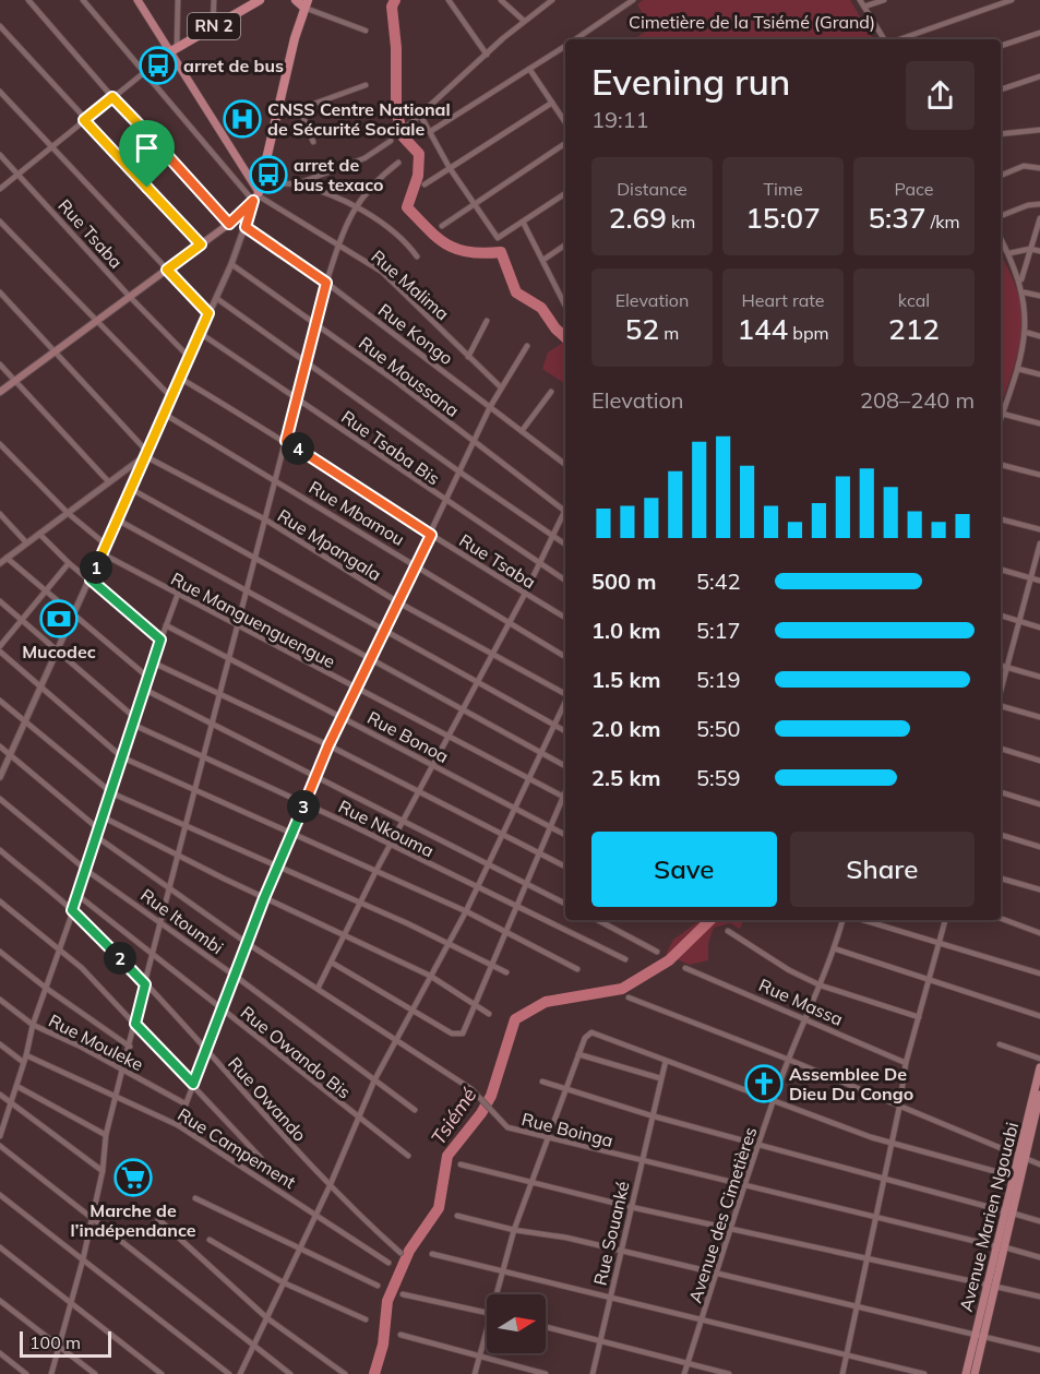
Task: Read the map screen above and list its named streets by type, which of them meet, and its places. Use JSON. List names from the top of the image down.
{
  "streets": {
    "highway": ["RN 2"],
    "main road": ["Avenue Marien Ngouabi"],
    "street": [
      "Rue Tsaba",
      "Rue Malima",
      "Rue Kongo",
      "Rue Moussana",
      "Rue Tsaba Bis",
      "Rue Mbamou",
      "Rue Mpangala",
      "Rue Manguenguengue",
      "Rue Bonoa",
      "Rue Nkouma",
      "Rue Itoumbi",
      "Rue Massa",
      "Rue Mouleke",
      "Rue Owando Bis",
      "Rue Owando",
      "Rue Boinga",
      "Rue Campement",
      "Avenue des Cimetières",
      "Rue Souanké"
    ]
  },
  "crossings": [
    ["Rue Massa", "Avenue des Cimetières"],
    ["Rue Boinga", "Avenue des Cimetières"],
    ["Rue Boinga", "Avenue Marien Ngouabi"],
    ["Rue Boinga", "Rue Souanké"]
  ],
  "water": ["Tsiémé"],
  "parks": ["Cimetière de la Tsiémé (Grand)"],
  "places": {
    "bus stop": ["arret de bus", "arret de bus texaco"],
    "hospital": ["CNSS Centre National de Sécurité Sociale"],
    "bank": ["Mucodec"],
    "church": ["Assemblee De Dieu Du Congo"],
    "supermarket": ["Marche de l’indépendance"]
  },
  "scale_bar": "100 m",
  "north": "right",
  "page": {
    "heading": ["Evening run", "19:11"],
    "stats": [
      ["Distance", "2.69 km"],
      ["Time", "15:07"],
      ["Pace", "5:37 /km"],
      ["Elevation", "52 m"],
      ["Heart rate", "144 bpm"],
      ["kcal", "212"]
    ],
    "chart": ["Elevation", "208–240 m"],
    "pins": [
      "4",
      "1",
      "3",
      "2"
    ],
    "list": [
      {
        "name": "500 m",
        "note": "5:42"
      },
      {
        "name": "1.0 km",
        "note": "5:17"
      },
      {
        "name": "1.5 km",
        "note": "5:19"
      },
      {
        "name": "2.0 km",
        "note": "5:50"
      },
      {
        "name": "2.5 km",
        "note": "5:59"
      }
    ],
    "buttons": ["Save", "Share"],
    "scale": "100 m"
  }
}
